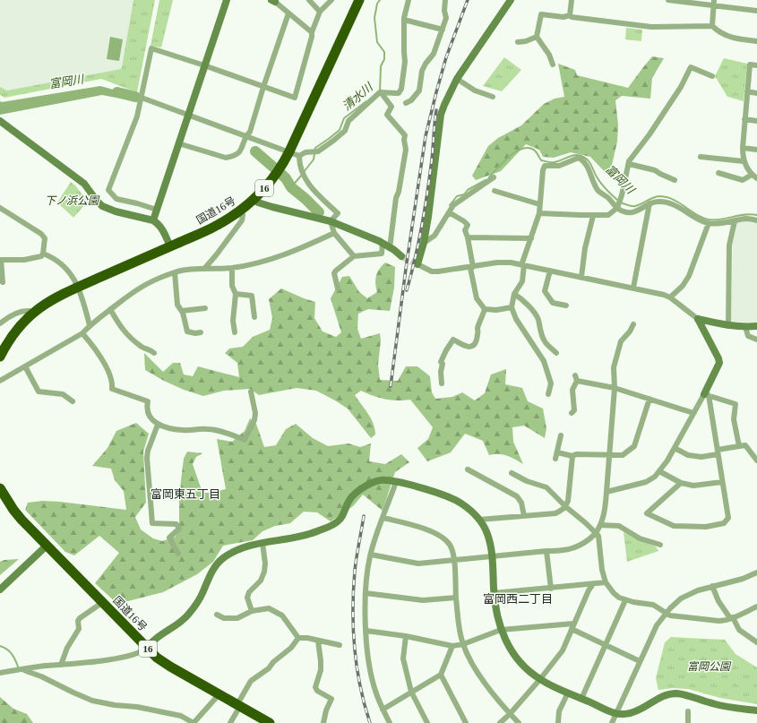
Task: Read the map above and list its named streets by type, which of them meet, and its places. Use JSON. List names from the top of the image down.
{
  "streets": {
    "highway": ["16", "国道16号"]
  },
  "districts": ["富岡東五丁目", "富岡西二丁目"],
  "water": ["富岡川", "清水川"],
  "parks": ["下ノ浜公園", "富岡公園"]
}
